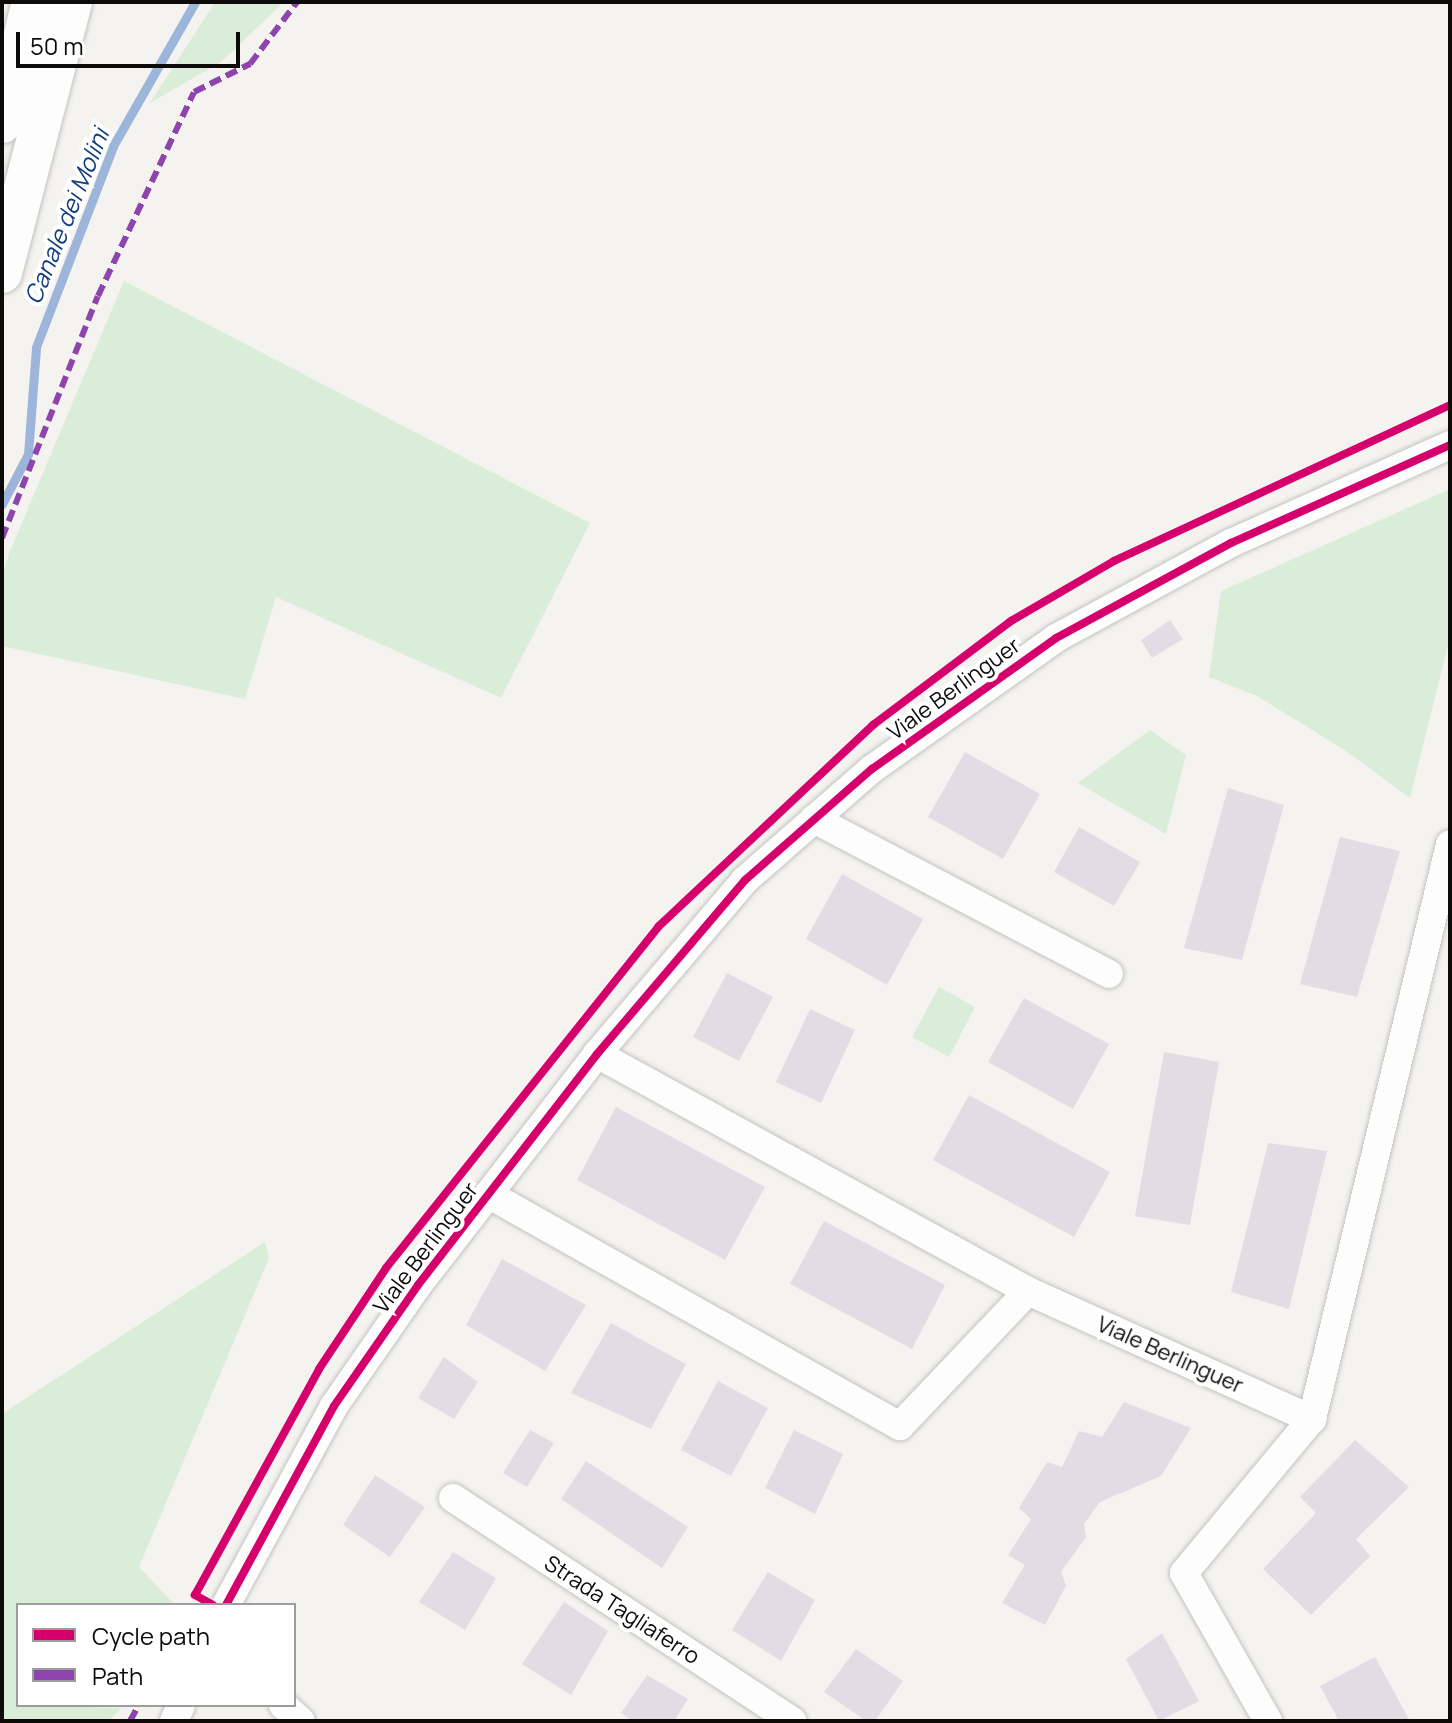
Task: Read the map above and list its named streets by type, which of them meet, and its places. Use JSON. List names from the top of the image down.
{
  "streets": {
    "street": ["Viale Berlinguer", "Strada Tagliaferro"]
  },
  "water": ["Canale dei Molini"],
  "legend": ["Cycle path", "Path"],
  "scale_bar": "50 m"
}
